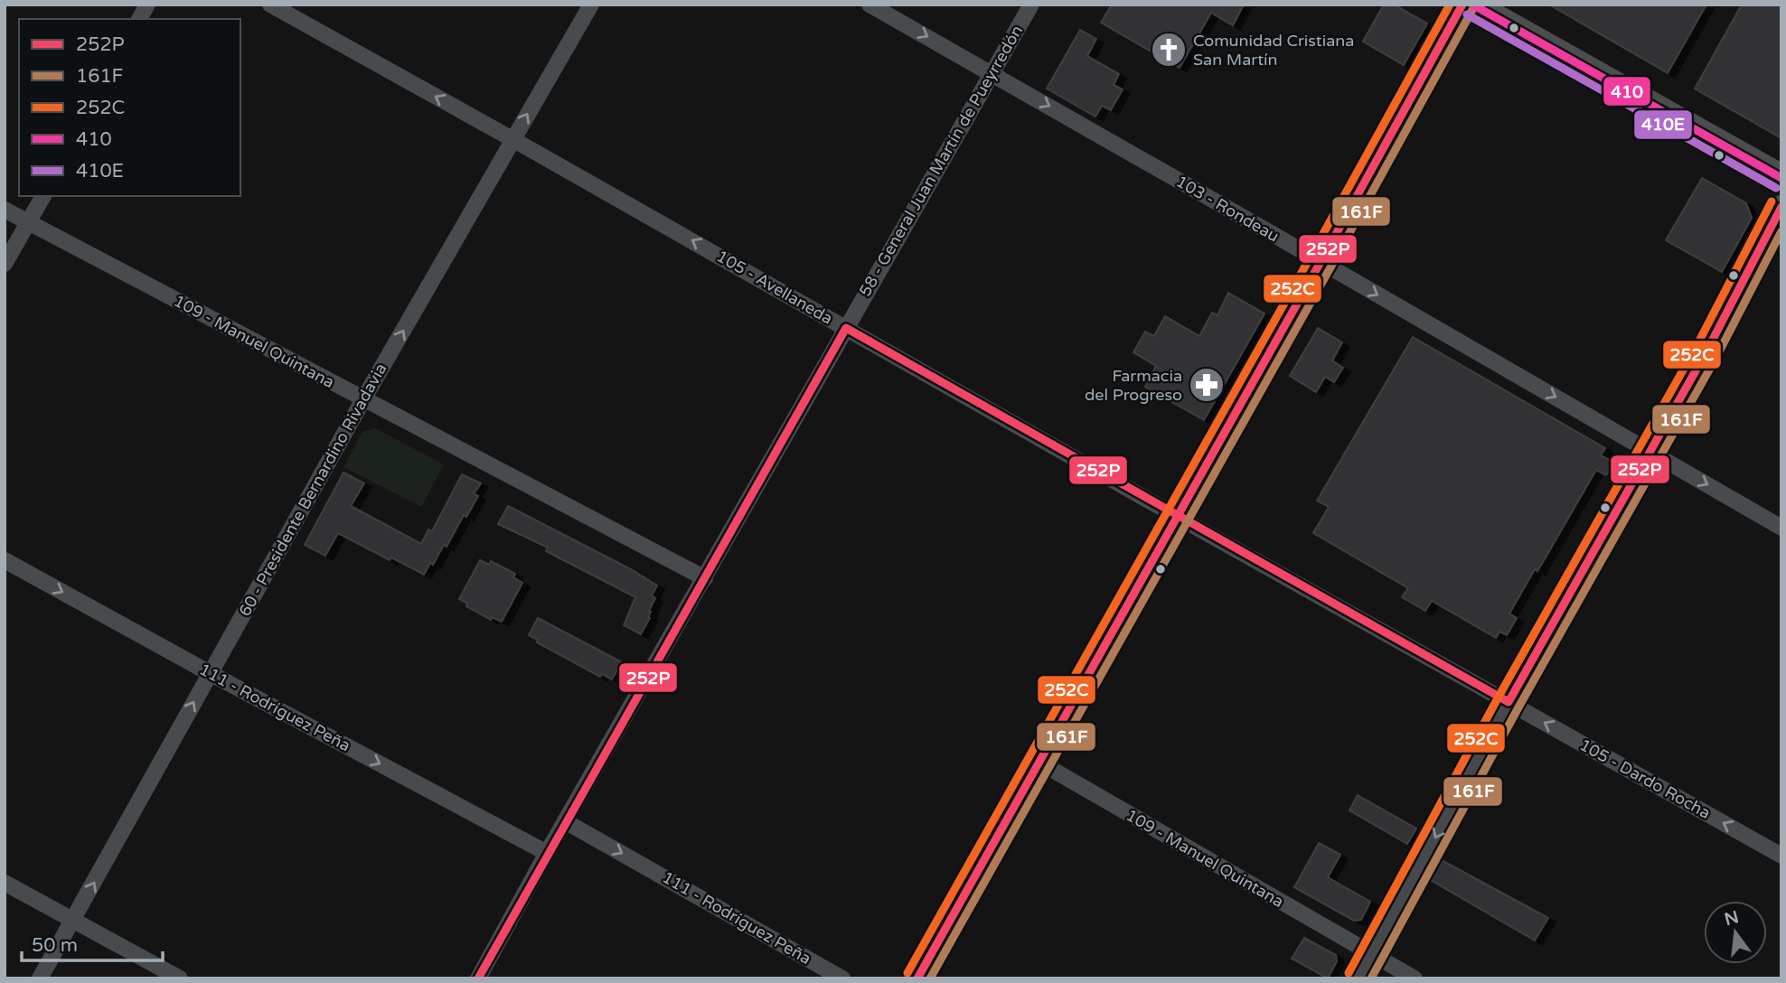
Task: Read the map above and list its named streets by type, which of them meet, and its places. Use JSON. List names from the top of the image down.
{
  "streets": {
    "street": [
      "58 - General Juan Martín de Pueyrredón",
      "103 - Rondeau",
      "105 - Avellaneda",
      "109 - Manuel Quintana",
      "60 - Presidente Bernardino Rivadavia",
      "111 - Rodríguez Peña",
      "105 - Dardo Rocha"
    ]
  },
  "crossings": [
    ["58 - General Juan Martín de Pueyrredón", "103 - Rondeau"],
    ["58 - General Juan Martín de Pueyrredón", "105 - Avellaneda"],
    ["58 - General Juan Martín de Pueyrredón", "109 - Manuel Quintana"],
    ["58 - General Juan Martín de Pueyrredón", "111 - Rodríguez Peña"],
    ["105 - Avellaneda", "60 - Presidente Bernardino Rivadavia"],
    ["105 - Avellaneda", "105 - Dardo Rocha"],
    ["109 - Manuel Quintana", "60 - Presidente Bernardino Rivadavia"],
    ["60 - Presidente Bernardino Rivadavia", "111 - Rodríguez Peña"]
  ],
  "one_way": [
    "103 - Rondeau",
    "105 - Avellaneda",
    "60 - Presidente Bernardino Rivadavia",
    "111 - Rodríguez Peña",
    "105 - Dardo Rocha"
  ],
  "places": {
    "church": ["Comunidad Cristiana San Martín"],
    "pharmacy": ["Farmacia del Progreso"]
  },
  "lines": [
    "transit line 252P",
    "transit line 252C",
    "transit line 410",
    "transit line 161F",
    "transit line 410E"
  ],
  "legend": [
    "252P",
    "161F",
    "252C",
    "410",
    "410E"
  ],
  "scale_bar": "50 m",
  "north": "top"
}
